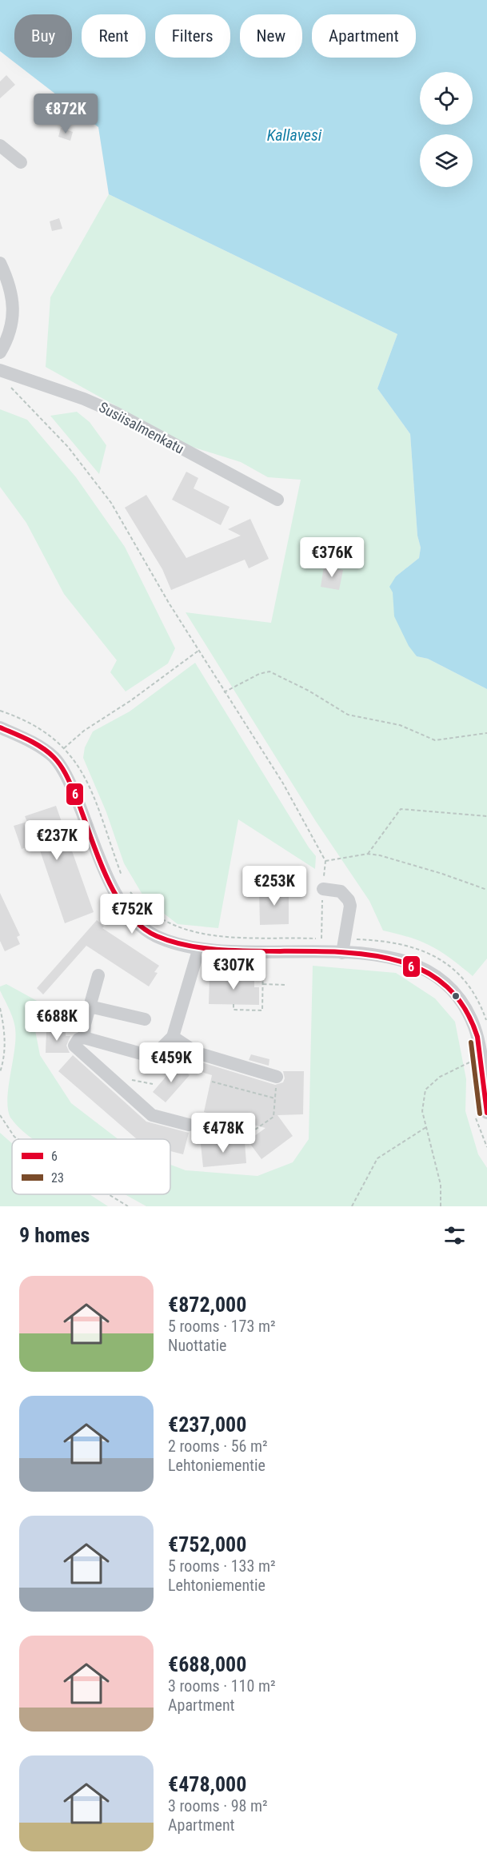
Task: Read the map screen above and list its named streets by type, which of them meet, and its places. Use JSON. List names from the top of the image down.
{
  "streets": {
    "street": ["Susiisalmenkatu"]
  },
  "water": ["Kallavesi"],
  "lines": ["transit line 6", "transit line 23"],
  "legend": ["6", "23"],
  "page": {
    "chip": [
      "Buy",
      "Rent",
      "Filters",
      "New",
      "Apartment"
    ],
    "price": [
      "€872K",
      "€376K",
      "€237K",
      "€253K",
      "€752K",
      "€307K",
      "€688K",
      "€459K",
      "€478K"
    ],
    "heading": "9 homes",
    "list": [
      {
        "name": "€872,000",
        "note": "5 rooms · 173 m² · Nuottatie"
      },
      {
        "name": "€237,000",
        "note": "2 rooms · 56 m² · Lehtoniementie"
      },
      {
        "name": "€752,000",
        "note": "5 rooms · 133 m² · Lehtoniementie"
      },
      {
        "name": "€688,000",
        "note": "3 rooms · 110 m² · Apartment"
      },
      {
        "name": "€478,000",
        "note": "3 rooms · 98 m² · Apartment"
      }
    ]
  }
}
